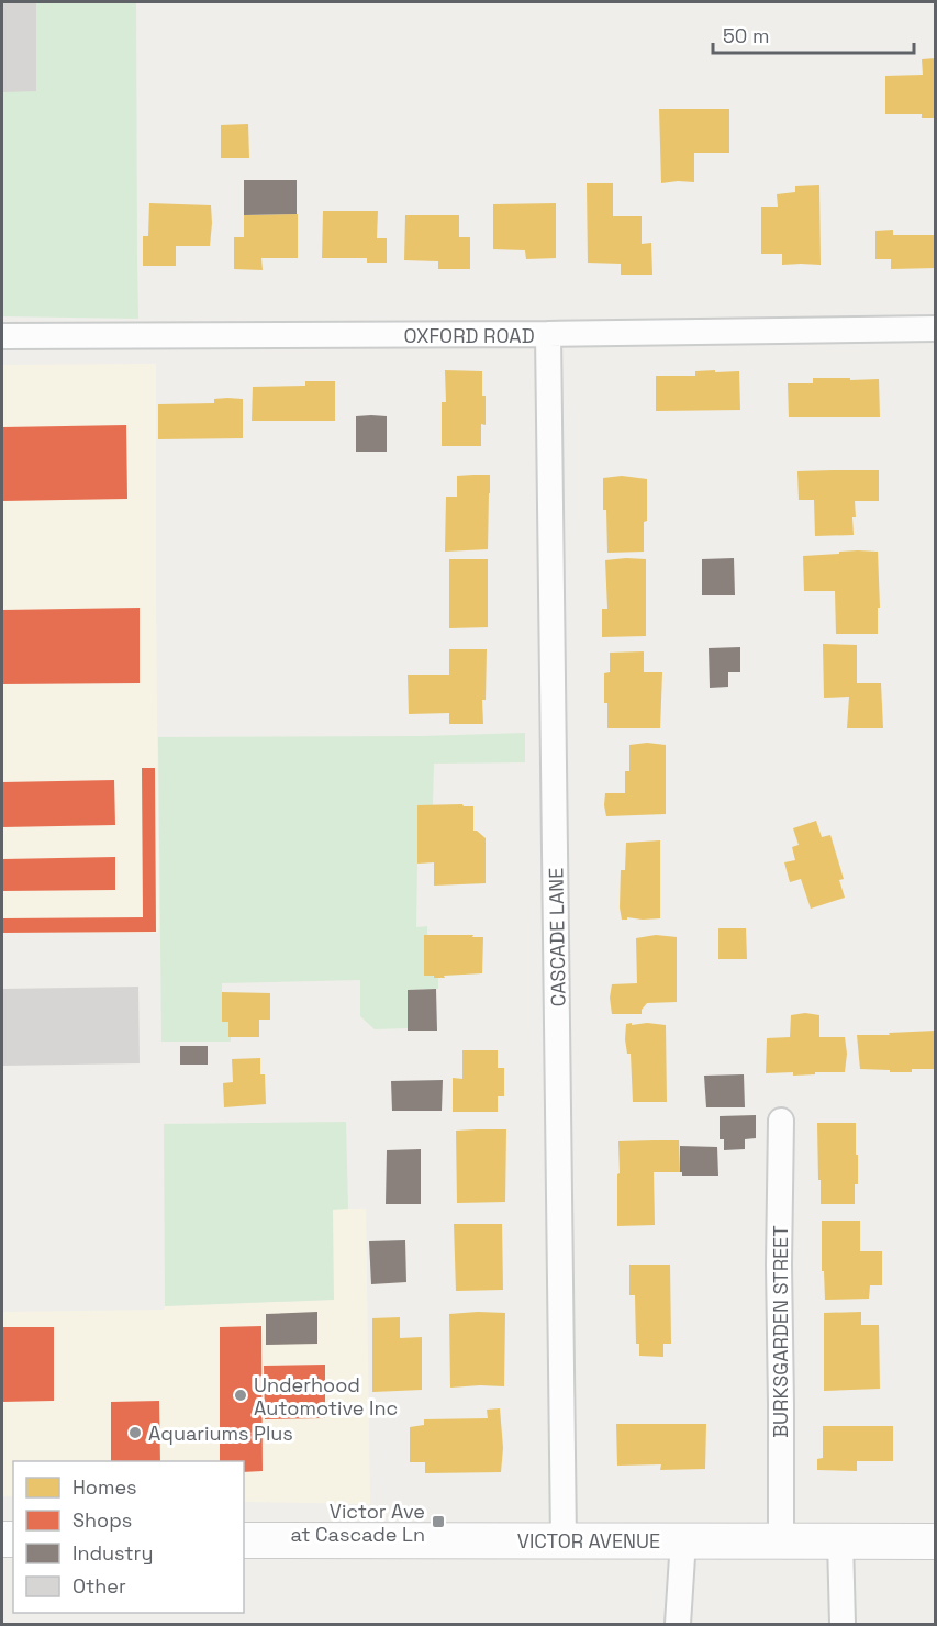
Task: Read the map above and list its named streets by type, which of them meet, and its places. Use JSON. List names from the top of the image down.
{
  "streets": {
    "main road": ["VICTOR AVENUE"],
    "street": ["OXFORD ROAD", "CASCADE LANE", "BURKSGARDEN STREET"]
  },
  "crossings": [
    ["OXFORD ROAD", "CASCADE LANE"],
    ["CASCADE LANE", "VICTOR AVENUE"],
    ["BURKSGARDEN STREET", "VICTOR AVENUE"]
  ],
  "places": {
    "other": ["Underhood Automotive Inc", "Aquariums Plus"],
    "transit": ["Victor Ave at Cascade Ln"]
  },
  "legend": [
    "Homes",
    "Shops",
    "Industry",
    "Other"
  ],
  "scale_bar": "50 m"
}
